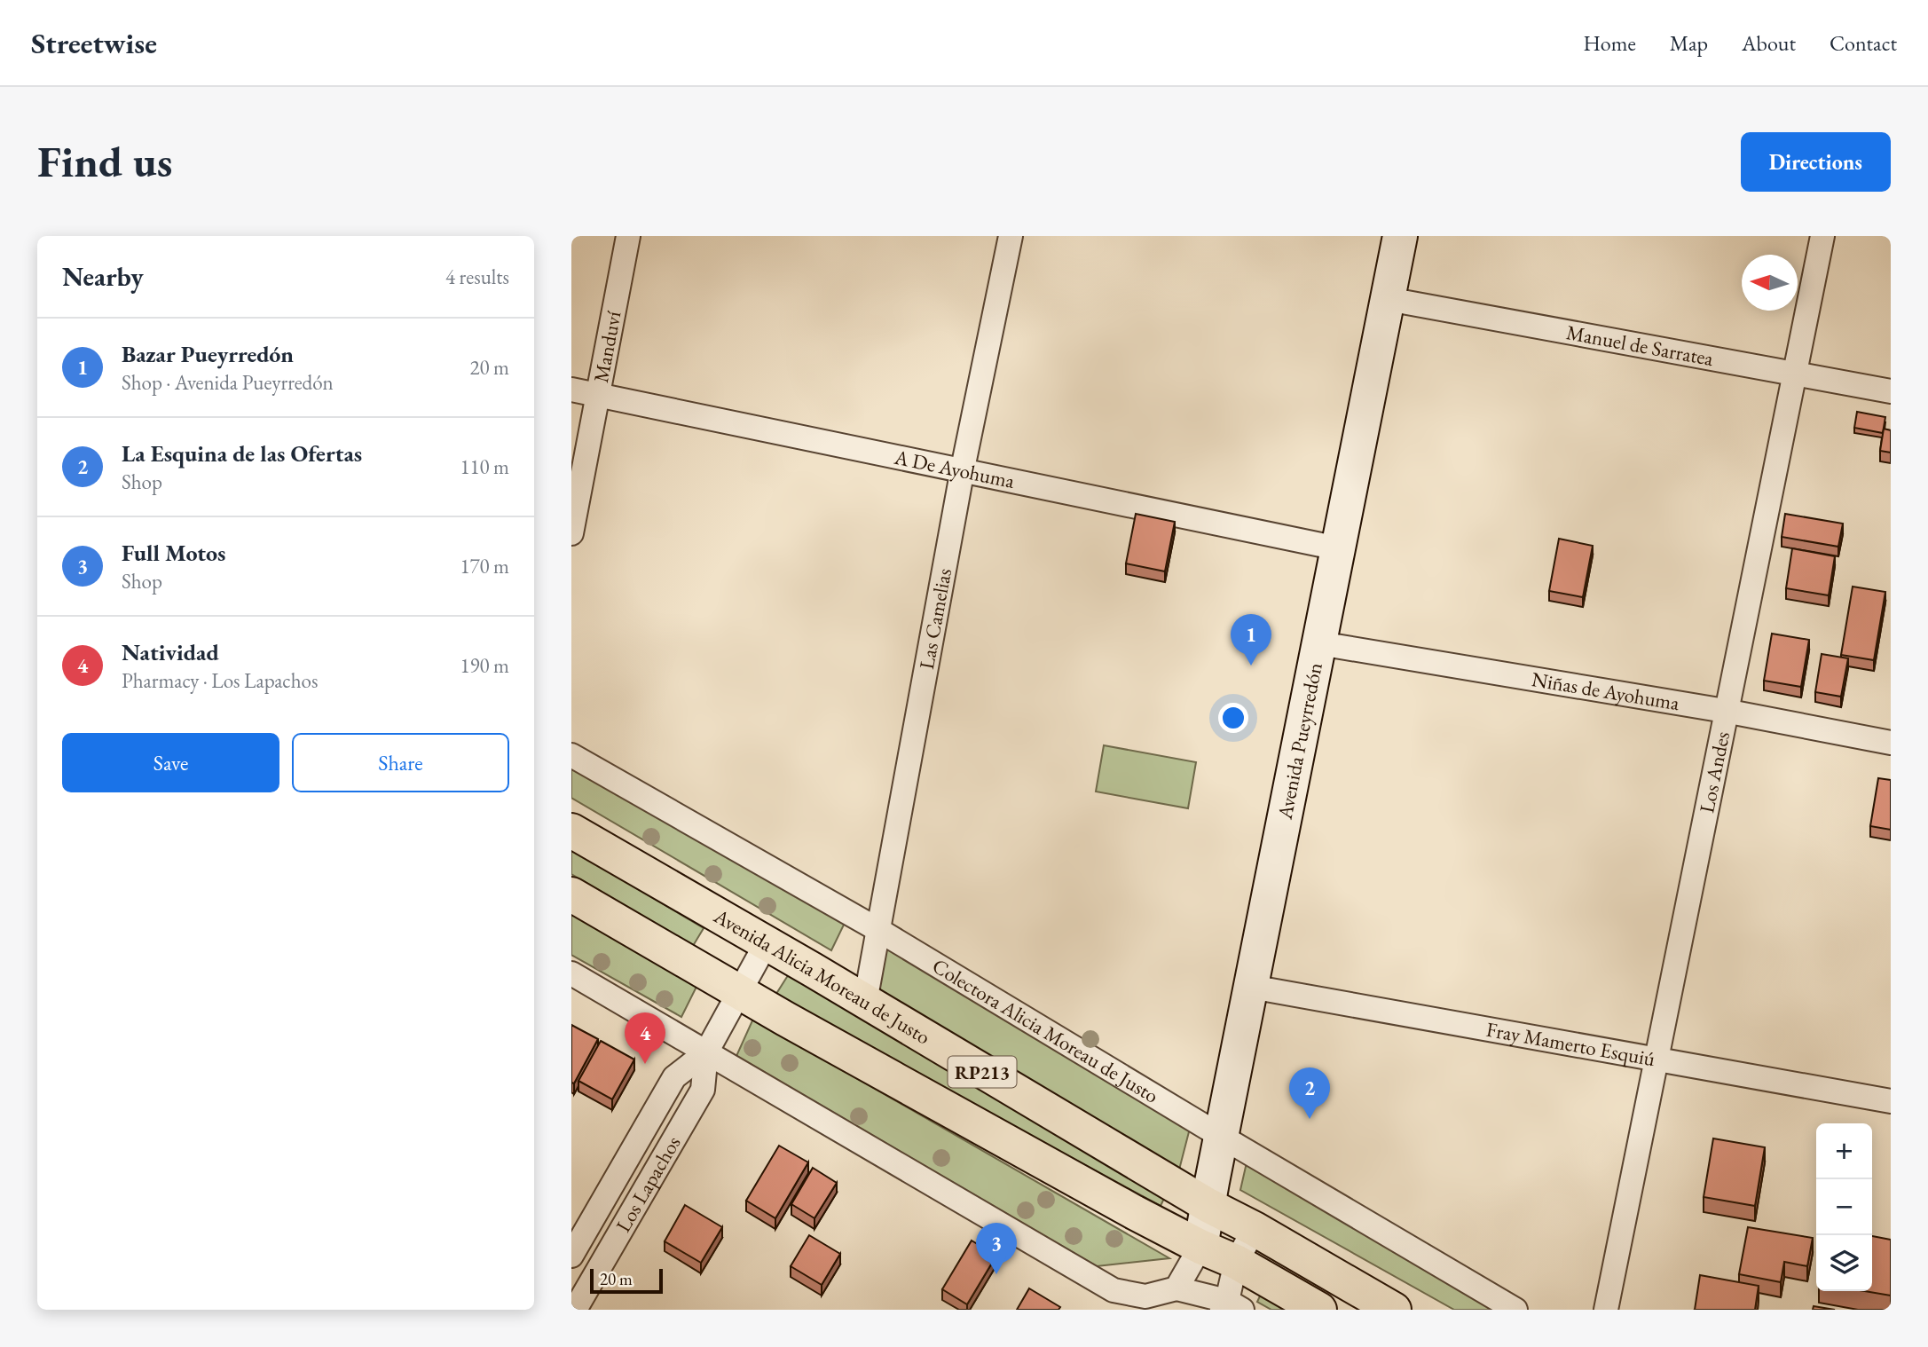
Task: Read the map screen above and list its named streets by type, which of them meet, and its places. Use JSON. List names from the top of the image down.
{
  "streets": {
    "main road": ["Avenida Pueyrredón", "Avenida Alicia Moreau de Justo", "RP213"],
    "street": [
      "Manuel de Sarratea",
      "Manduví",
      "A De Ayohuma",
      "Las Camelias",
      "Niñas de Ayohuma",
      "Los Andes",
      "Colectora Alicia Moreau de Justo",
      "Fray Mamerto Esquiú",
      "Los Lapachos"
    ]
  },
  "crossings": [
    ["Manuel de Sarratea", "Avenida Pueyrredón"],
    ["Manuel de Sarratea", "Los Andes"],
    ["Manduví", "A De Ayohuma"],
    ["A De Ayohuma", "Las Camelias"],
    ["A De Ayohuma", "Avenida Pueyrredón"],
    ["Las Camelias", "Avenida Alicia Moreau de Justo"],
    ["Las Camelias", "Colectora Alicia Moreau de Justo"],
    ["Niñas de Ayohuma", "Avenida Pueyrredón"],
    ["Niñas de Ayohuma", "Los Andes"],
    ["Avenida Pueyrredón", "Avenida Alicia Moreau de Justo"],
    ["Avenida Pueyrredón", "Colectora Alicia Moreau de Justo"],
    ["Avenida Pueyrredón", "Fray Mamerto Esquiú"],
    ["Avenida Pueyrredón", "RP213"],
    ["Los Andes", "Fray Mamerto Esquiú"],
    ["Avenida Alicia Moreau de Justo", "Los Lapachos"],
    ["RP213", "Los Lapachos"]
  ],
  "scale_bar": "20 m",
  "north": "left",
  "page": {
    "header": "Streetwise",
    "nav": [
      "Home",
      "Map",
      "About",
      "Contact"
    ],
    "buttons": [
      "Directions",
      ["Save", "Share"]
    ],
    "title": "Find us",
    "heading": ["Nearby", "4 results"],
    "list": [
      {
        "mark": "1",
        "name": "Bazar Pueyrredón",
        "note": "Shop · Avenida Pueyrredón",
        "value": "20 m"
      },
      {
        "mark": "2",
        "name": "La Esquina de las Ofertas",
        "note": "Shop",
        "value": "110 m"
      },
      {
        "mark": "3",
        "name": "Full Motos",
        "note": "Shop",
        "value": "170 m"
      },
      {
        "mark": "4",
        "name": "Natividad",
        "note": "Pharmacy · Los Lapachos",
        "value": "190 m"
      }
    ],
    "pins": [
      "1",
      "4",
      "2",
      "3"
    ],
    "map_buttons": ["+", "−"],
    "scale": "20 m"
  }
}
